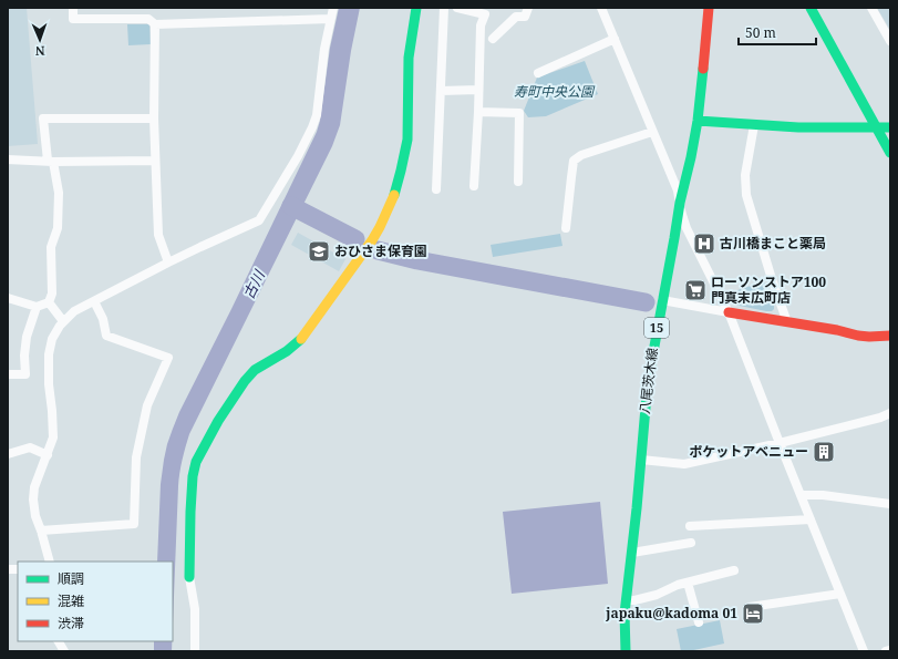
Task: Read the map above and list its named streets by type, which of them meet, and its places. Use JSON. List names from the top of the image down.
{
  "streets": {
    "street": ["15", "八尾茨木線"]
  },
  "water": ["古川"],
  "parks": ["寿町中央公園"],
  "places": {
    "hospital": ["古川橋まこと薬局"],
    "school or university": ["おひさま保育園"],
    "supermarket": ["ローソンストア100 門真末広町店"],
    "building": ["ポケットアベニュー"],
    "hotel": ["japaku@kadoma 01"]
  },
  "legend": ["順調", "混雑", "渋滞"],
  "scale_bar": "50 m",
  "north": "bottom"
}
